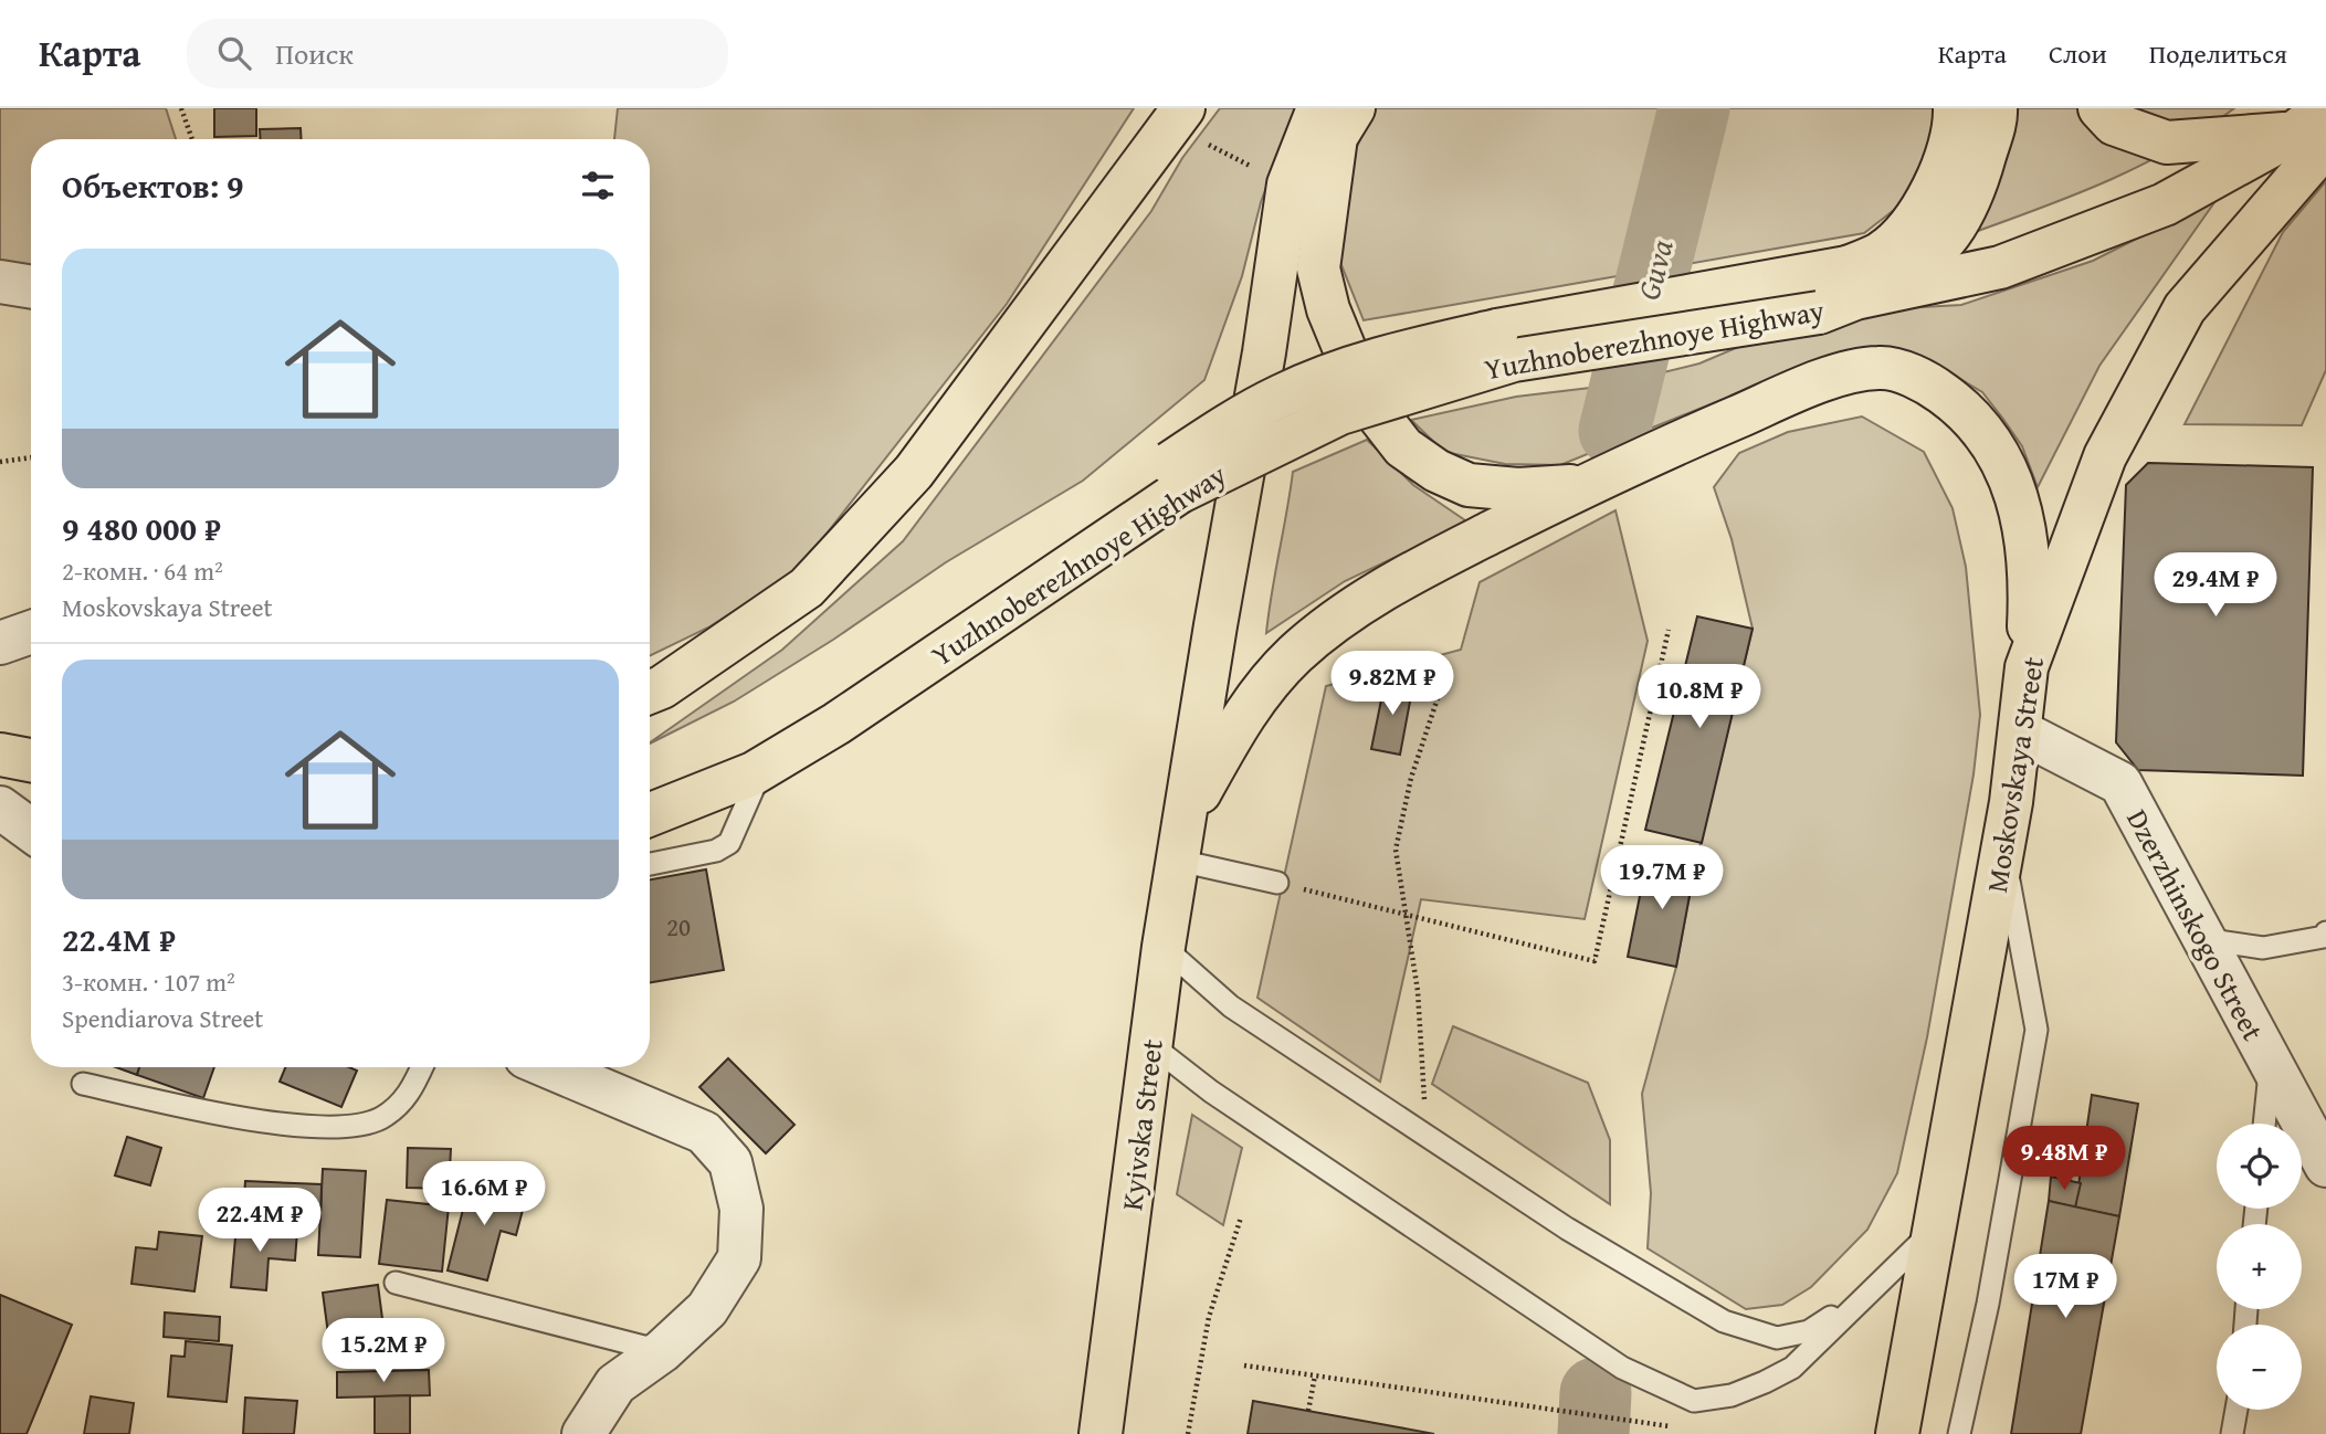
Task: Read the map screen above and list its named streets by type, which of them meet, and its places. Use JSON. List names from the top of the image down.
{
  "streets": {
    "main road": ["Yuzhnoberezhnoye Highway", "Moskovskaya Street", "Kyivska Street"],
    "street": ["Dzerzhinskogo Street"]
  },
  "crossings": [
    ["Yuzhnoberezhnoye Highway", "Moskovskaya Street"],
    ["Moskovskaya Street", "Dzerzhinskogo Street"]
  ],
  "water": ["Guva"],
  "house_numbers": ["20"],
  "page": {
    "header": "Карта",
    "search": "Поиск",
    "nav": ["Карта", "Слои", "Поделиться"],
    "heading": "Объектов: 9",
    "list": [
      {
        "name": "9 480 000 ₽",
        "note": "2-комн. · 64 m² · Moskovskaya Street"
      },
      {
        "name": "22.4M ₽",
        "note": "3-комн. · 107 m² · Spendiarova Street"
      }
    ],
    "price": [
      "29.4M ₽",
      "9.82M ₽",
      "10.8M ₽",
      "19.7M ₽",
      "9.48M ₽",
      "16.6M ₽",
      "22.4M ₽",
      "17M ₽",
      "15.2M ₽"
    ],
    "map_buttons": ["+", "−"]
  }
}
